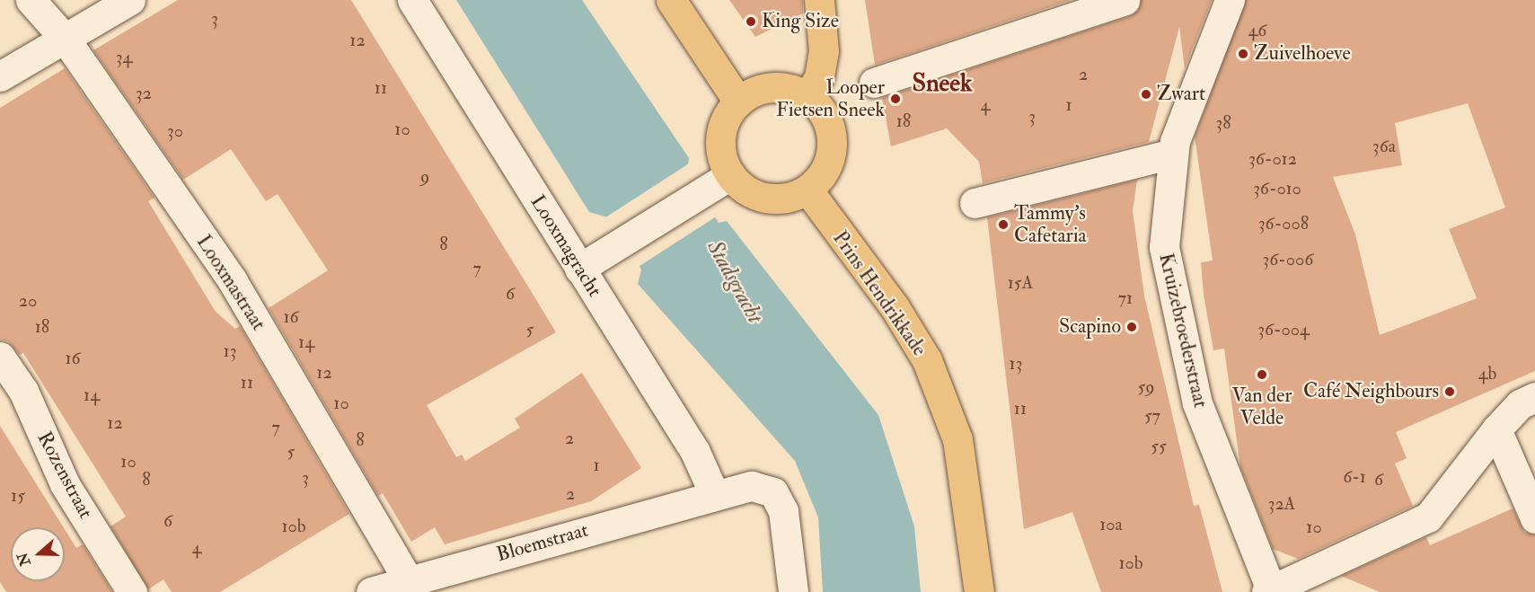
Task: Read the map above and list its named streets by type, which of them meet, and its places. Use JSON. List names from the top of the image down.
{
  "streets": {
    "main road": ["Prins Hendrikkade"],
    "street": [
      "Looxmagracht",
      "Looxmastraat",
      "Kruizebroederstraat",
      "Rozenstraat",
      "Bloemstraat"
    ]
  },
  "crossings": [
    ["Looxmagracht", "Bloemstraat"],
    ["Looxmastraat", "Bloemstraat"]
  ],
  "districts": ["Sneek"],
  "water": ["Stadsgracht"],
  "places": [
    "King Size",
    "Zuivelhoeve",
    "Zwart",
    "Looper Fietsen Sneek",
    "Tammy's Cafetaria",
    "Scapino",
    "Van der Velde",
    "Café Neighbours"
  ],
  "house_numbers": [
    "3",
    "46",
    "12",
    "34",
    "2",
    "11",
    "32",
    "4",
    "1",
    "3",
    "18",
    "38",
    "10",
    "30",
    "36a",
    "36-012",
    "9",
    "36-010",
    "36-008",
    "8",
    "36-006",
    "7",
    "15A",
    "6",
    "71",
    "20",
    "16",
    "18",
    "5",
    "36-004",
    "14",
    "13",
    "16",
    "13",
    "12",
    "4b",
    "11",
    "59",
    "14",
    "10",
    "11",
    "57",
    "12",
    "7",
    "2",
    "8",
    "55",
    "5",
    "10",
    "1",
    "6-1",
    "3",
    "8",
    "6",
    "2",
    "15",
    "32A",
    "6",
    "10a",
    "10b",
    "10",
    "4",
    "10b"
  ],
  "north": "left"
}
